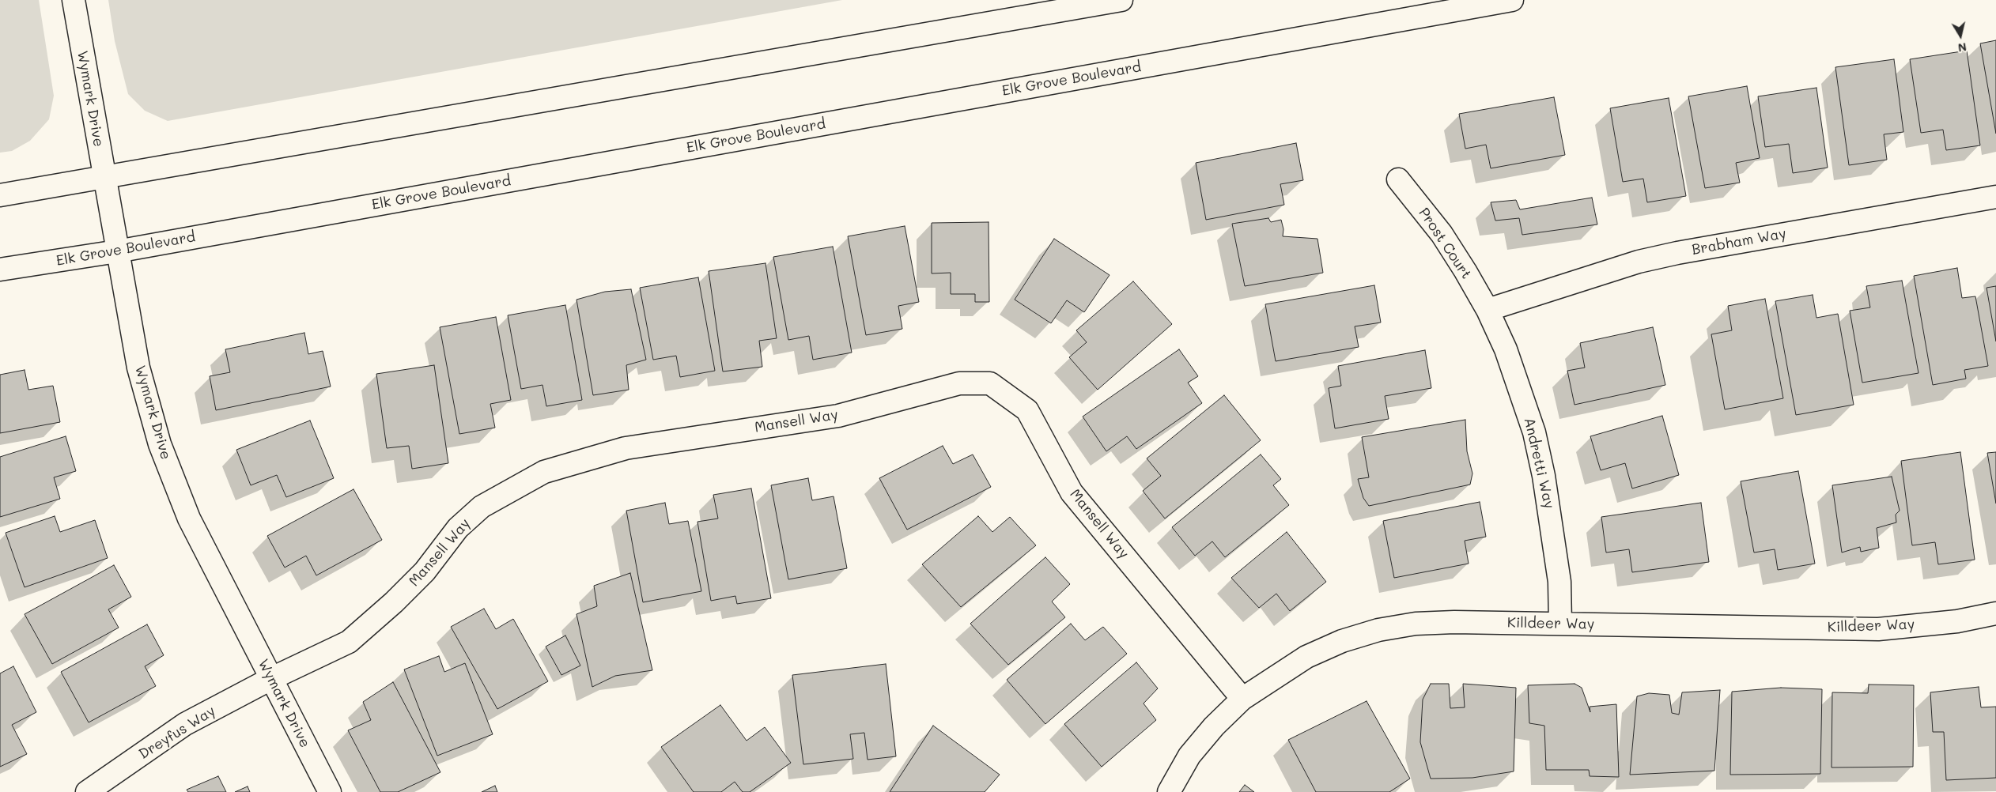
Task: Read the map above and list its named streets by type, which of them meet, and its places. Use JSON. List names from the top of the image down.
{
  "streets": {
    "street": [
      "Elk Grove Boulevard",
      "Wymark Drive",
      "Brabham Way",
      "Prost Court",
      "Mansell Way",
      "Andretti Way",
      "Killdeer Way",
      "Dreyfus Way"
    ]
  },
  "crossings": [
    ["Elk Grove Boulevard", "Wymark Drive"],
    ["Wymark Drive", "Mansell Way"],
    ["Wymark Drive", "Dreyfus Way"],
    ["Brabham Way", "Prost Court"],
    ["Brabham Way", "Andretti Way"],
    ["Prost Court", "Andretti Way"],
    ["Mansell Way", "Killdeer Way"],
    ["Mansell Way", "Dreyfus Way"],
    ["Andretti Way", "Killdeer Way"]
  ],
  "north": "bottom"
}
